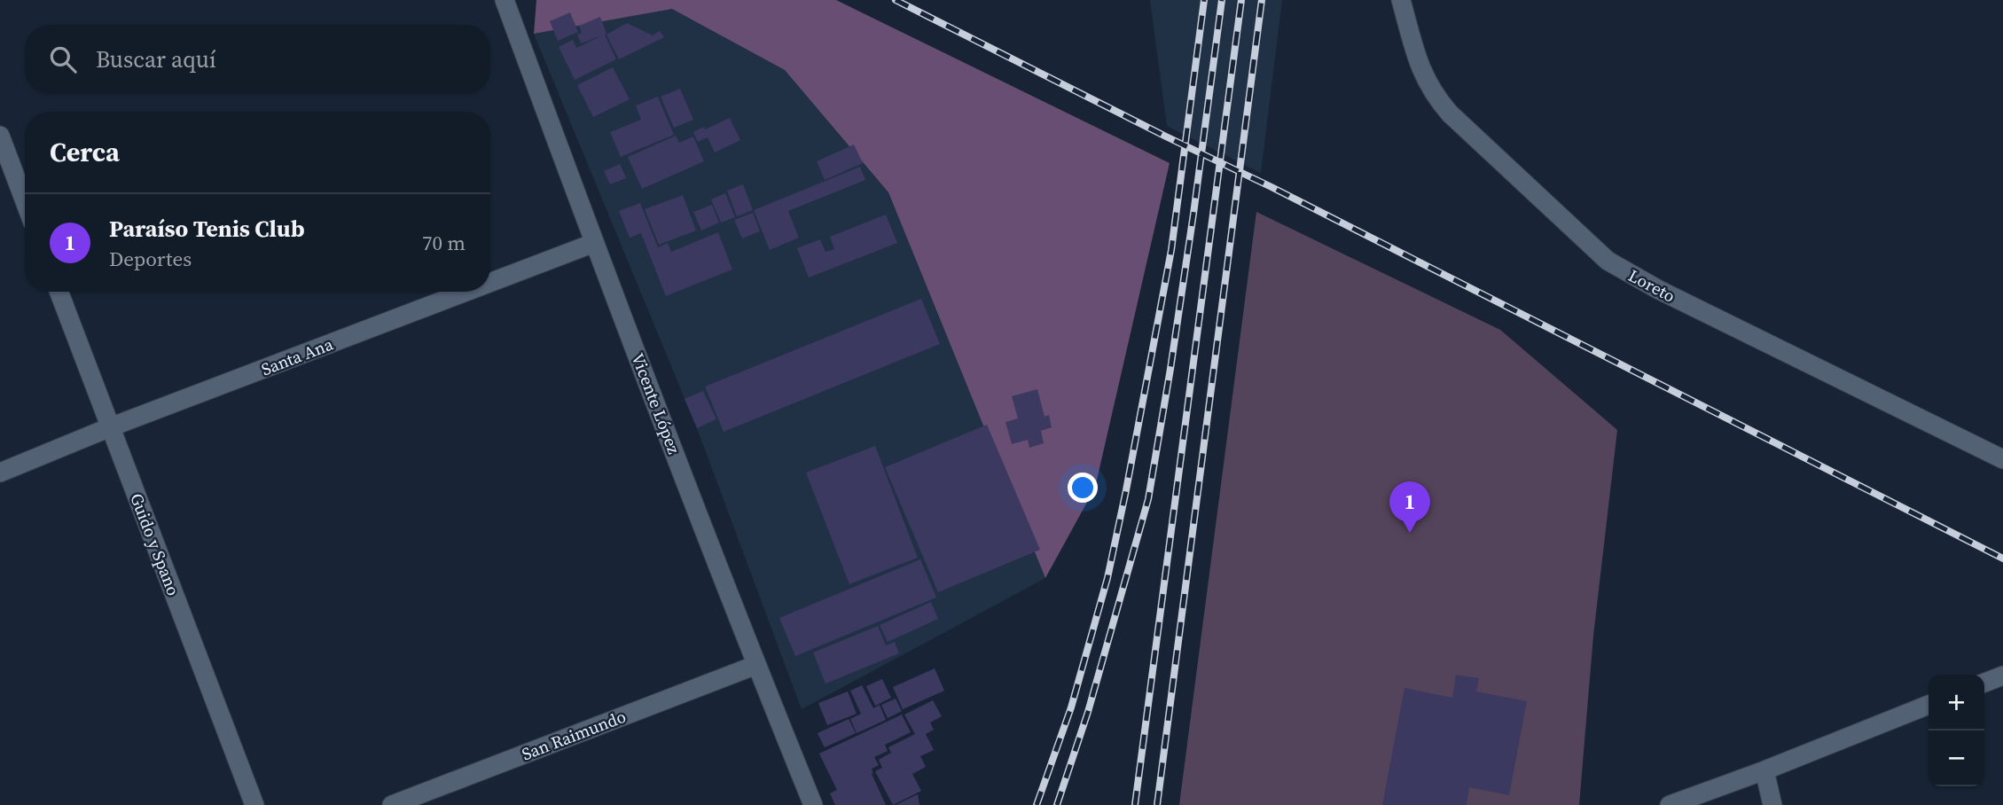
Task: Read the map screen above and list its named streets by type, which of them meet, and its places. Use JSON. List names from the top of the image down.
{
  "streets": {
    "street": [
      "Loreto",
      "Santa Ana",
      "Vicente López",
      "Guido y Spano",
      "San Raimundo"
    ]
  },
  "crossings": [
    ["Santa Ana", "Vicente López"],
    ["Santa Ana", "Guido y Spano"],
    ["Vicente López", "San Raimundo"]
  ],
  "page": {
    "search": "Buscar aquí",
    "heading": "Cerca",
    "list": [
      {
        "mark": "1",
        "name": "Paraíso Tenis Club",
        "note": "Deportes",
        "value": "70 m"
      }
    ],
    "pins": "1",
    "map_buttons": ["+", "−"]
  }
}
